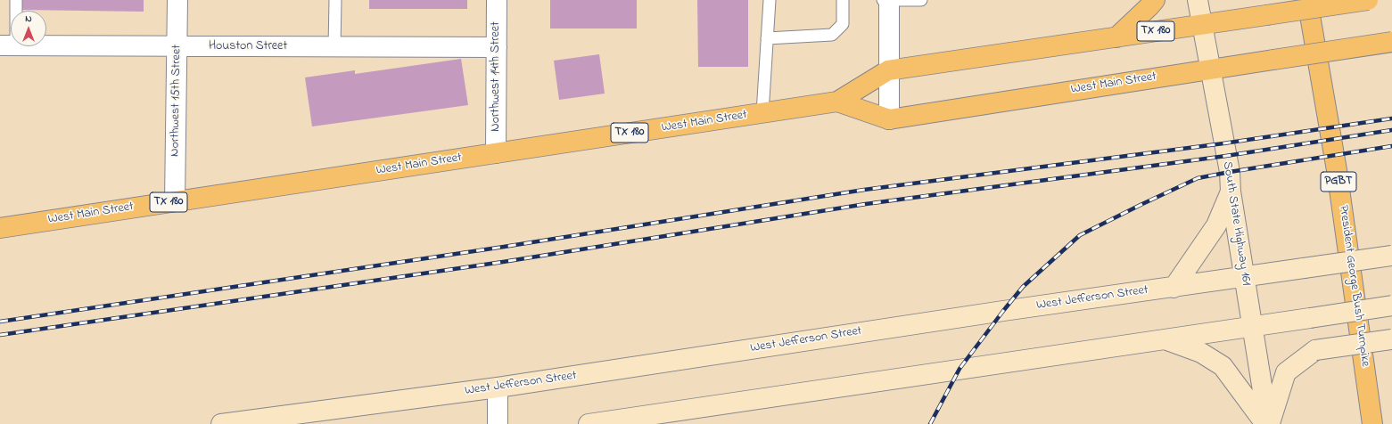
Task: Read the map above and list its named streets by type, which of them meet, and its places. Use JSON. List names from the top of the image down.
{
  "streets": {
    "main road": [
      "TX 180",
      "West Main Street",
      "PGBT",
      "South State Highway 161",
      "President George Bush Turnpike",
      "West Jefferson Street"
    ],
    "street": ["Houston Street", "Northwest 14th Street", "Northwest 15th Street"]
  },
  "crossings": [
    ["Houston Street", "Northwest 14th Street"],
    ["Houston Street", "Northwest 15th Street"],
    ["Northwest 14th Street", "West Main Street"],
    ["West Main Street", "Northwest 15th Street"],
    ["West Main Street", "South State Highway 161"],
    ["South State Highway 161", "West Jefferson Street"]
  ],
  "north": "top"
}
